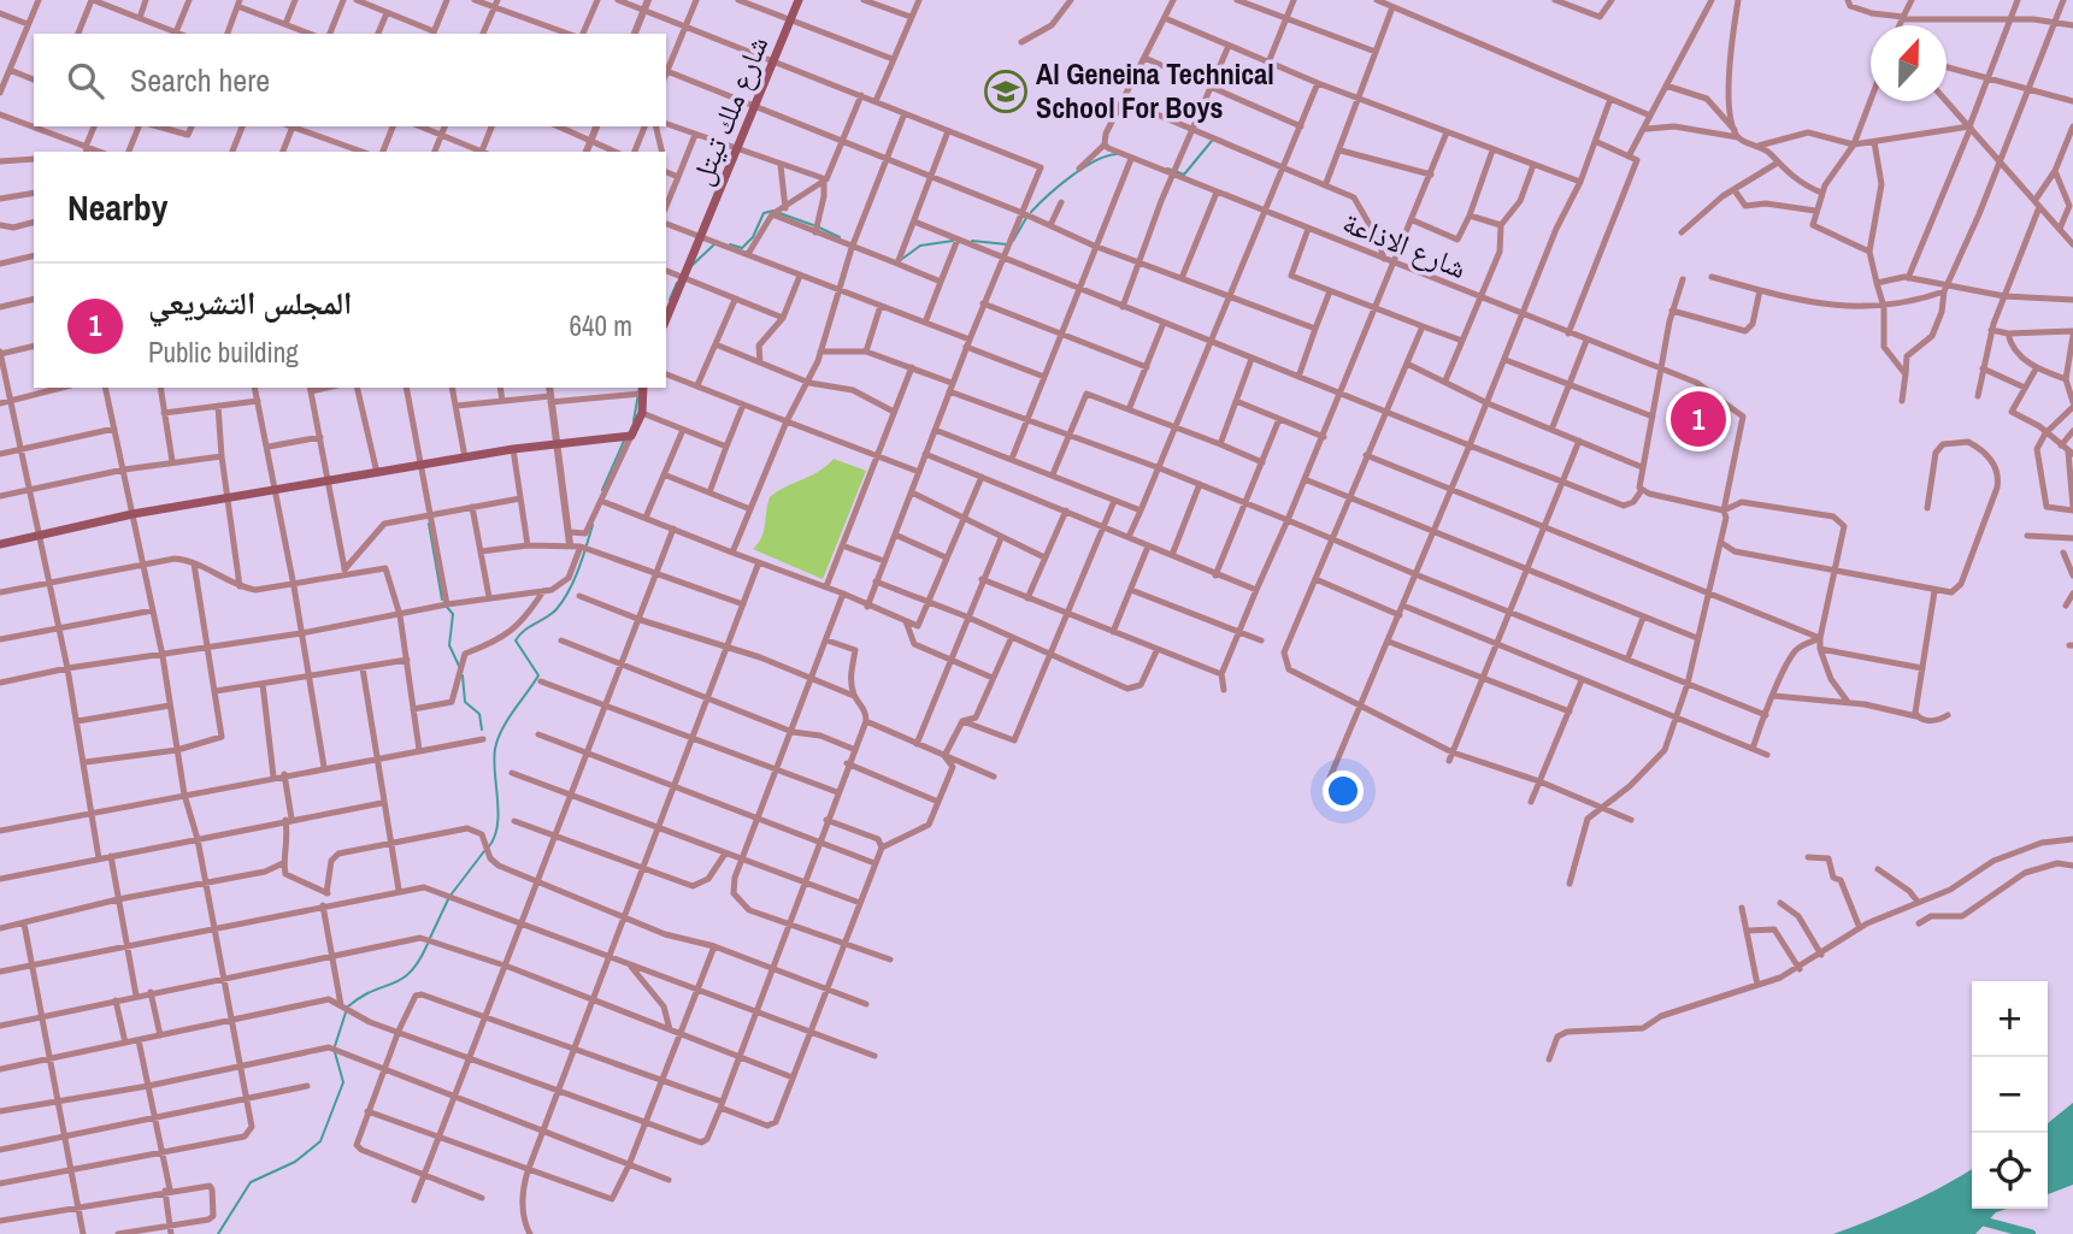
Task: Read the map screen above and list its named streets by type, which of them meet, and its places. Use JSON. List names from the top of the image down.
{
  "streets": {
    "main road": ["شارع ملك تيتل"],
    "street": ["شارع الاذاعة"]
  },
  "places": {
    "school or university": ["Al Geneina Technical School For Boys"]
  },
  "north": "top",
  "page": {
    "search": "Search here",
    "heading": "Nearby",
    "list": [
      {
        "mark": "1",
        "name": "المجلس التشريعي",
        "note": "Public building",
        "value": "640 m"
      }
    ],
    "pins": "1",
    "map_buttons": ["+", "−"]
  }
}
